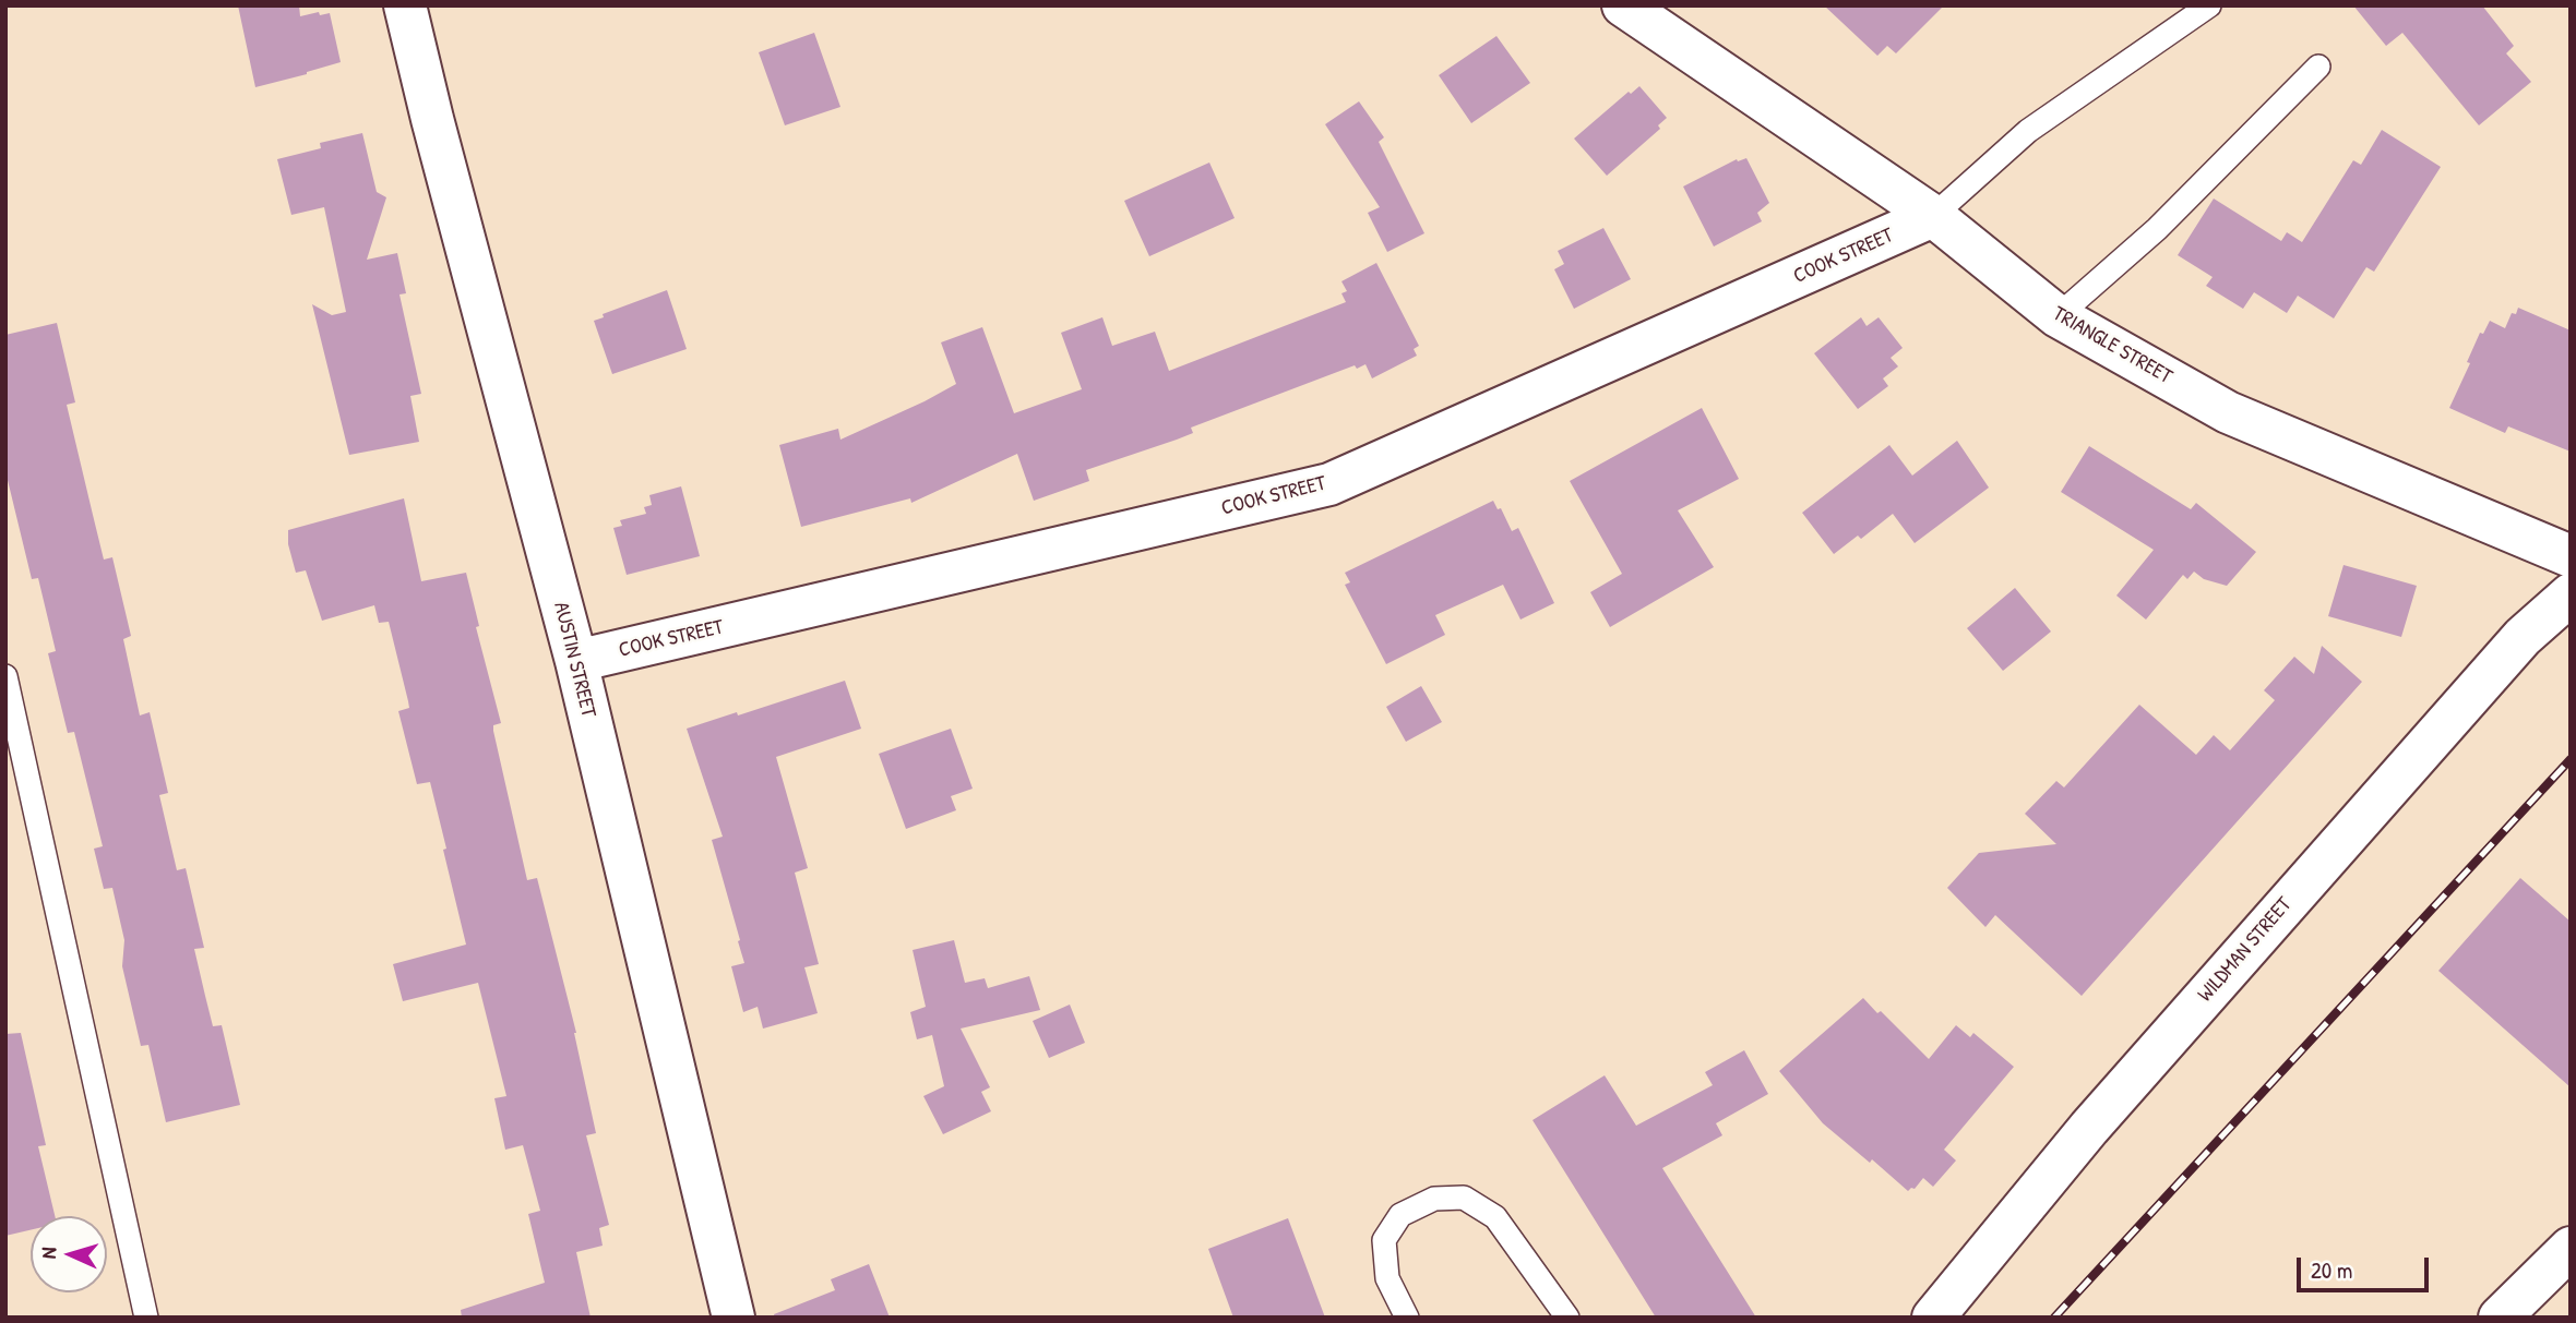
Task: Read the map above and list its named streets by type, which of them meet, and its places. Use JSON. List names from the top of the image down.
{
  "streets": {
    "street": [
      "COOK STREET",
      "TRIANGLE STREET",
      "AUSTIN STREET",
      "WILDMAN STREET"
    ]
  },
  "crossings": [
    ["COOK STREET", "TRIANGLE STREET"],
    ["COOK STREET", "AUSTIN STREET"]
  ],
  "scale_bar": "20 m",
  "north": "left"
}
